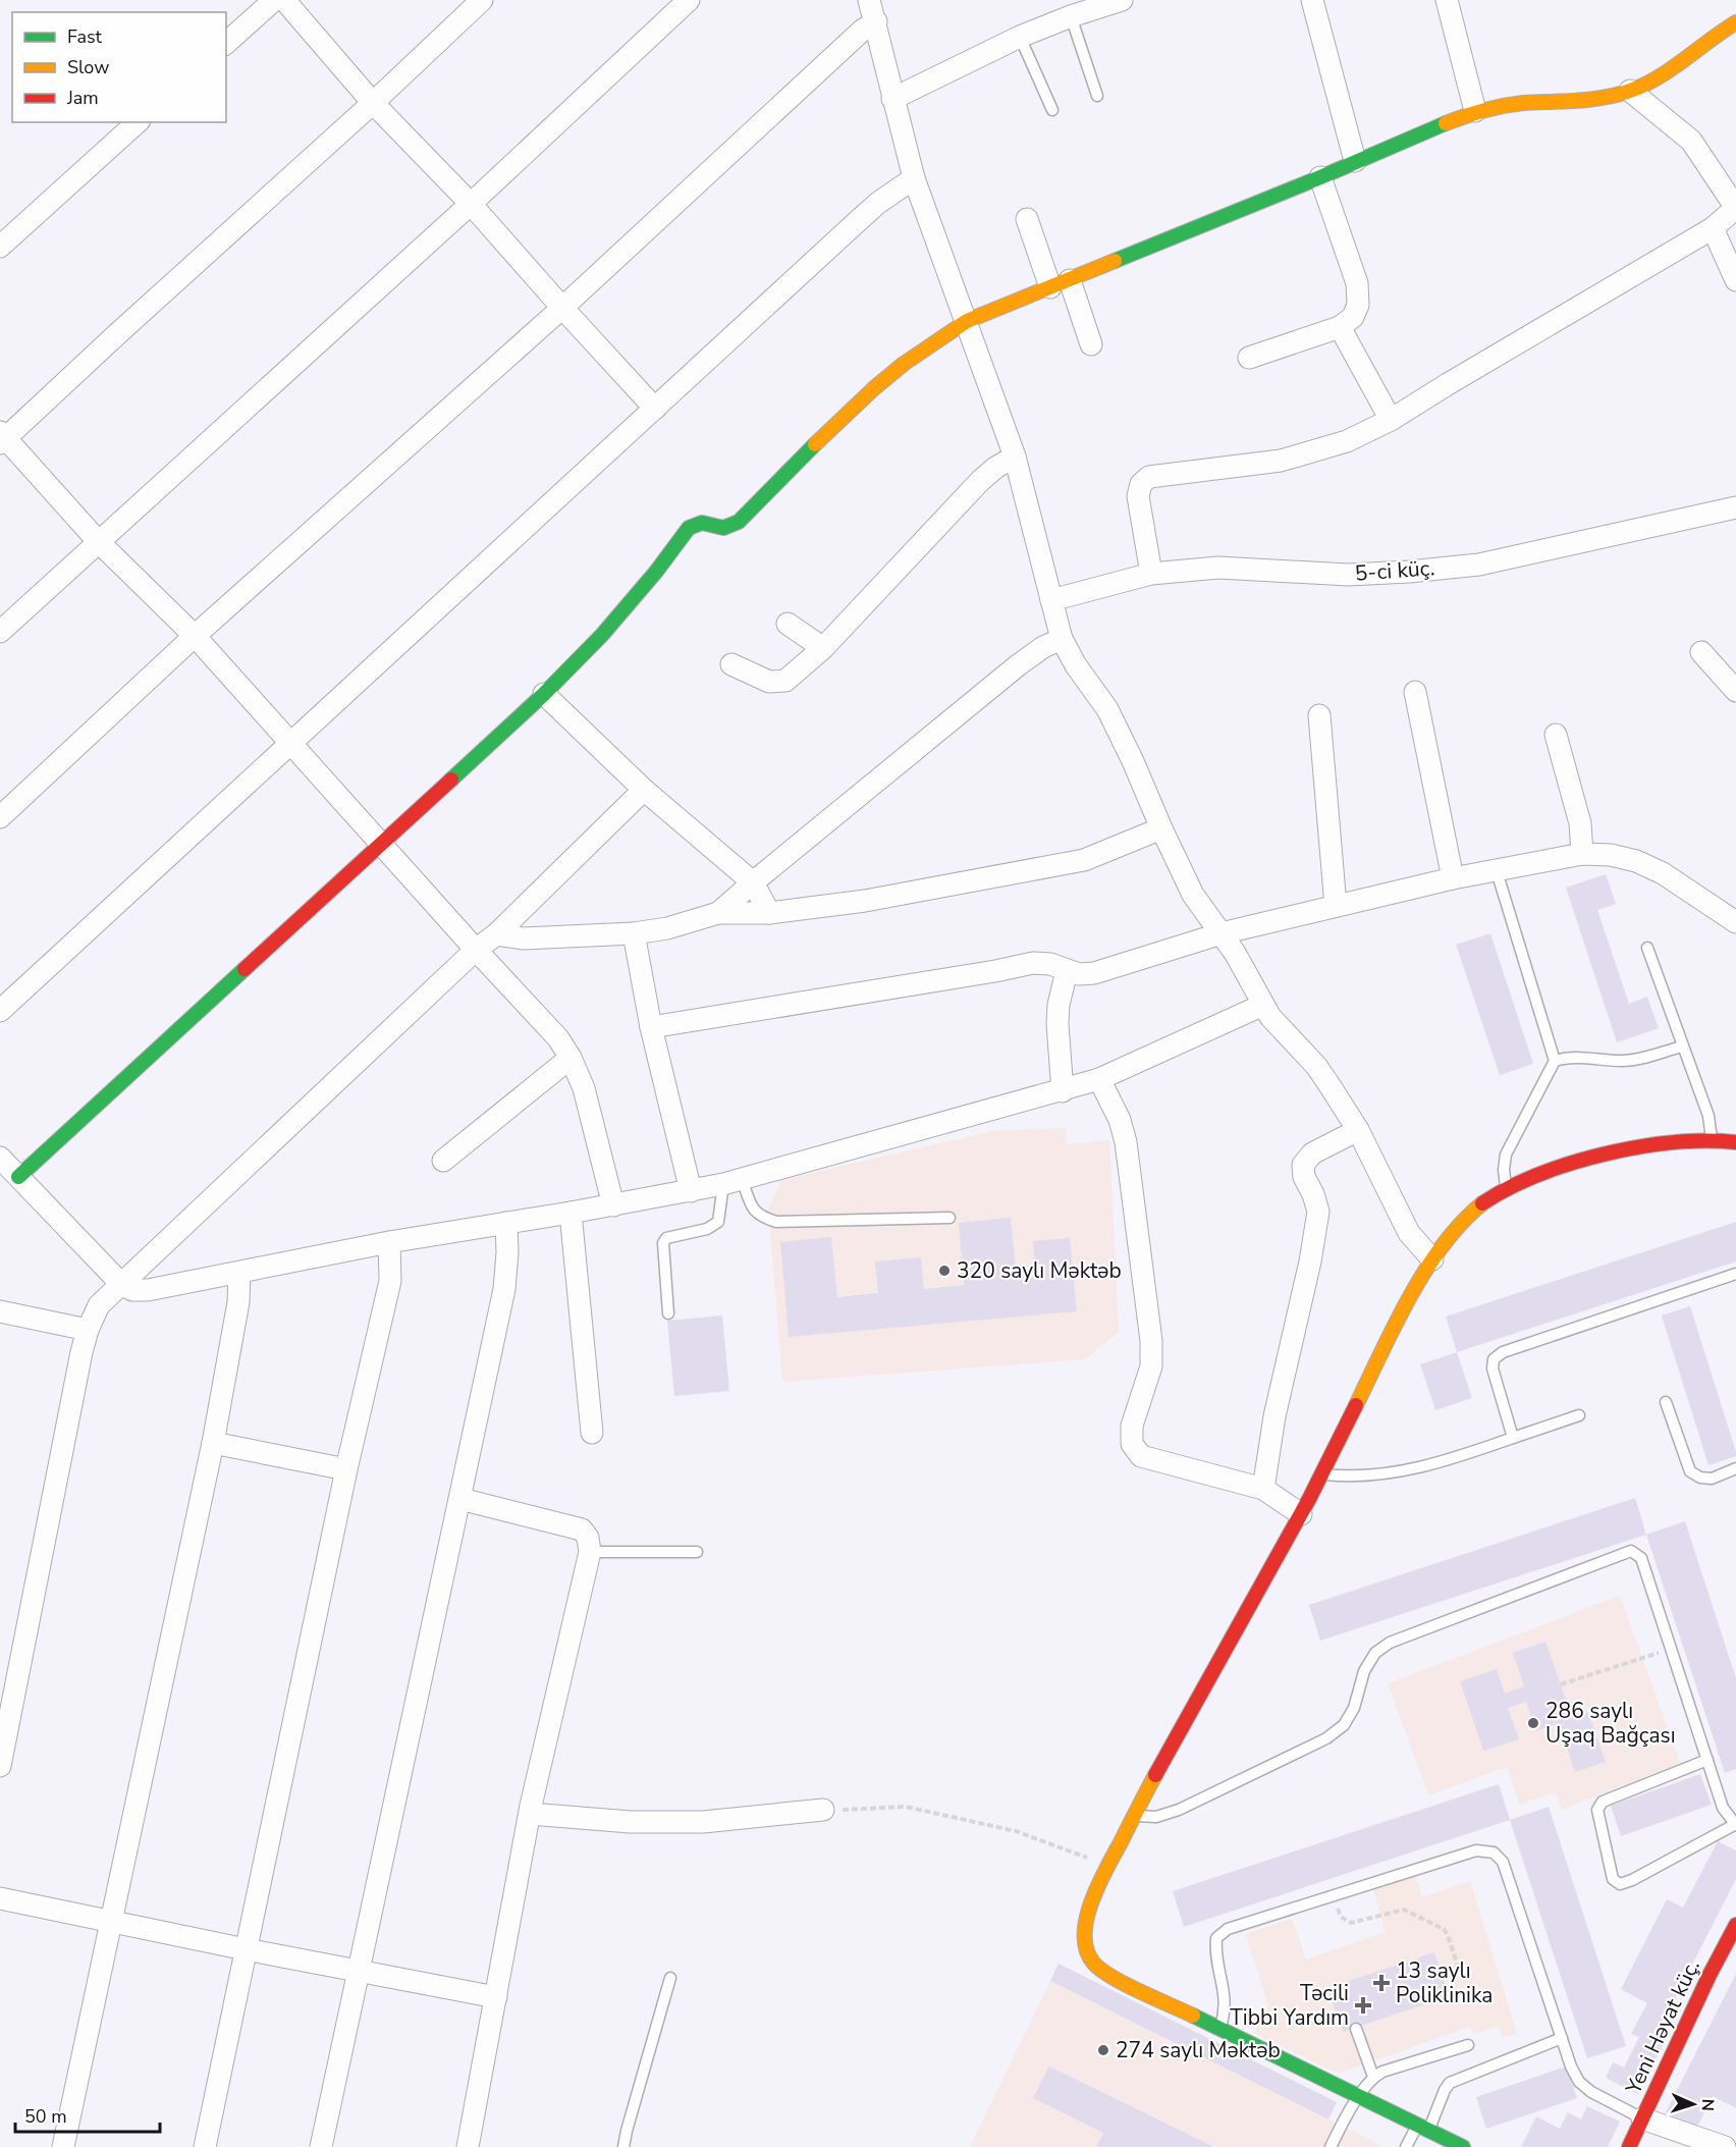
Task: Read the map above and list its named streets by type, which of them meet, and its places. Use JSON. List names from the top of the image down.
{
  "streets": {
    "street": ["5-ci küç.", "Yeni Həyat küç."]
  },
  "places": {
    "other": ["320 saylı Məktəb", "286 saylı Uşaq Bağçası", "274 saylı Məktəb"],
    "health": ["13 saylı Poliklinika", "Təcili Tibbi Yardım"]
  },
  "legend": ["Fast", "Slow", "Jam"],
  "scale_bar": "50 m",
  "north": "right"
}
